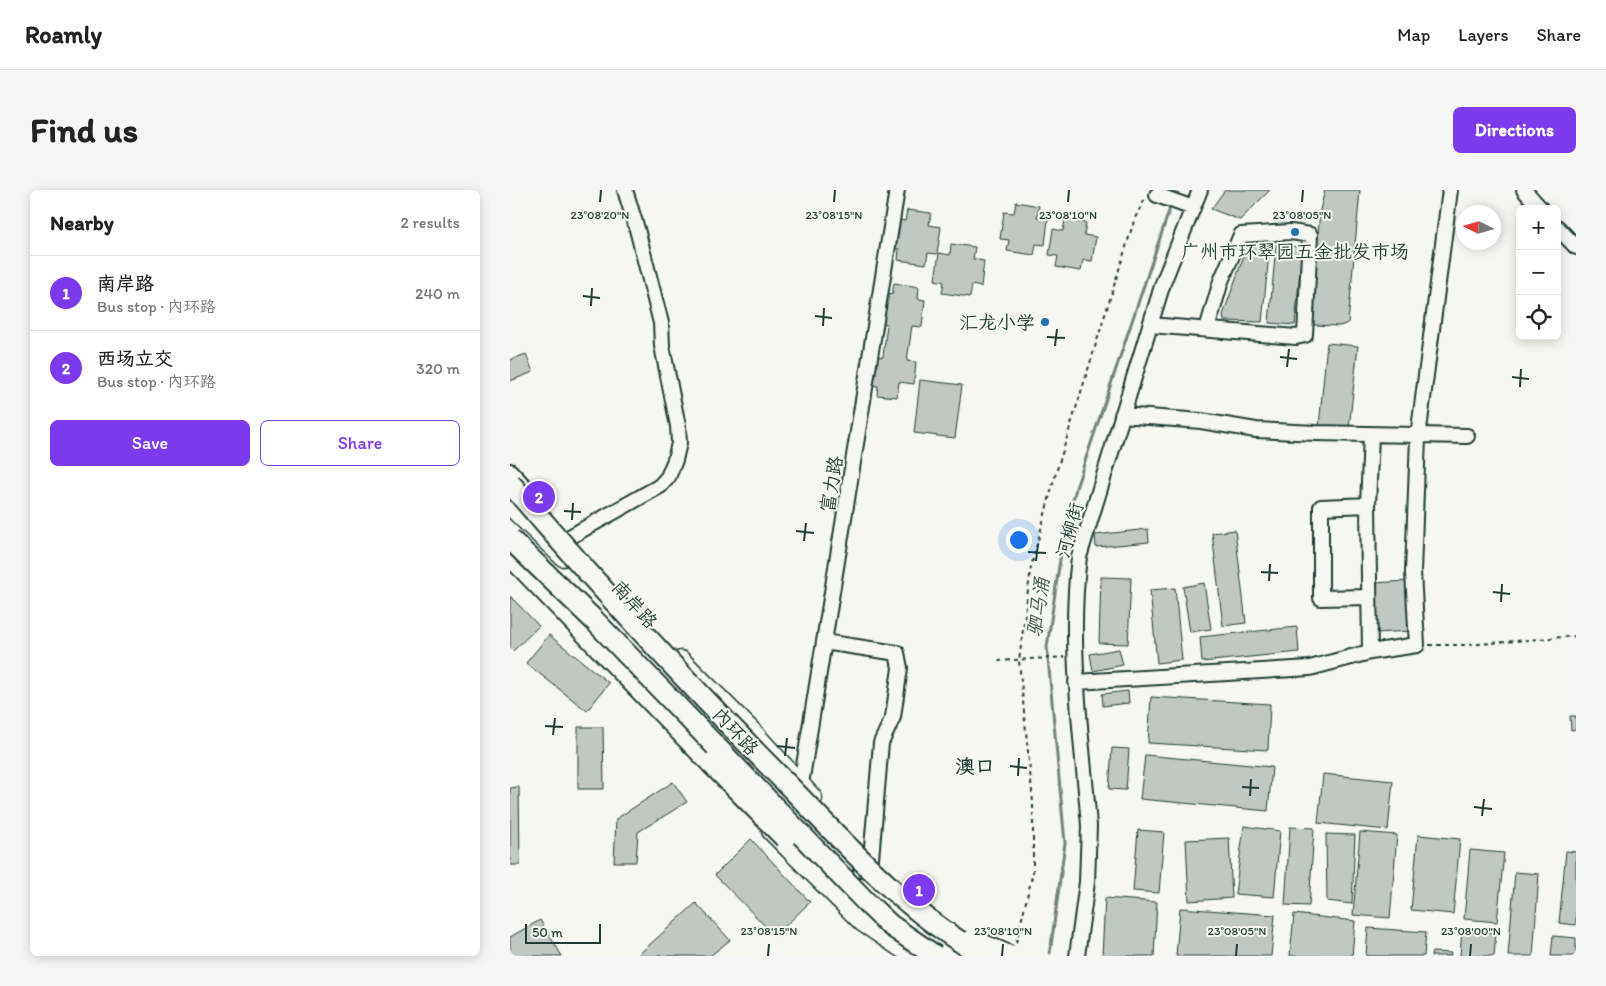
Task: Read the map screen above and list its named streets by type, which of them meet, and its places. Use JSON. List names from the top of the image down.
{
  "streets": {
    "highway": ["内环路"],
    "main road": ["南岸路"],
    "street": ["富力路", "河柳街"]
  },
  "crossings": [
    ["南岸路", "内环路"]
  ],
  "districts": ["澳口"],
  "water": ["驷马涌"],
  "places": ["广州市环翠园五金批发市场", "汇龙小学"],
  "scale_bar": "50 m",
  "north": "left",
  "page": {
    "header": "Roamly",
    "nav": ["Map", "Layers", "Share"],
    "buttons": [
      "Directions",
      ["Save", "Share"]
    ],
    "title": "Find us",
    "heading": ["Nearby", "2 results"],
    "map_buttons": ["+", "−"],
    "list": [
      {
        "mark": "1",
        "name": "南岸路",
        "note": "Bus stop · 内环路",
        "value": "240 m"
      },
      {
        "mark": "2",
        "name": "西场立交",
        "note": "Bus stop · 内环路",
        "value": "320 m"
      }
    ],
    "pins": ["2", "1"],
    "scale": "50 m"
  },
  "coordinates": [
    "23°08'20\"N",
    "23°08'15\"N",
    "23°08'10\"N",
    "23°08'05\"N",
    "23°08'00\"N"
  ]
}
